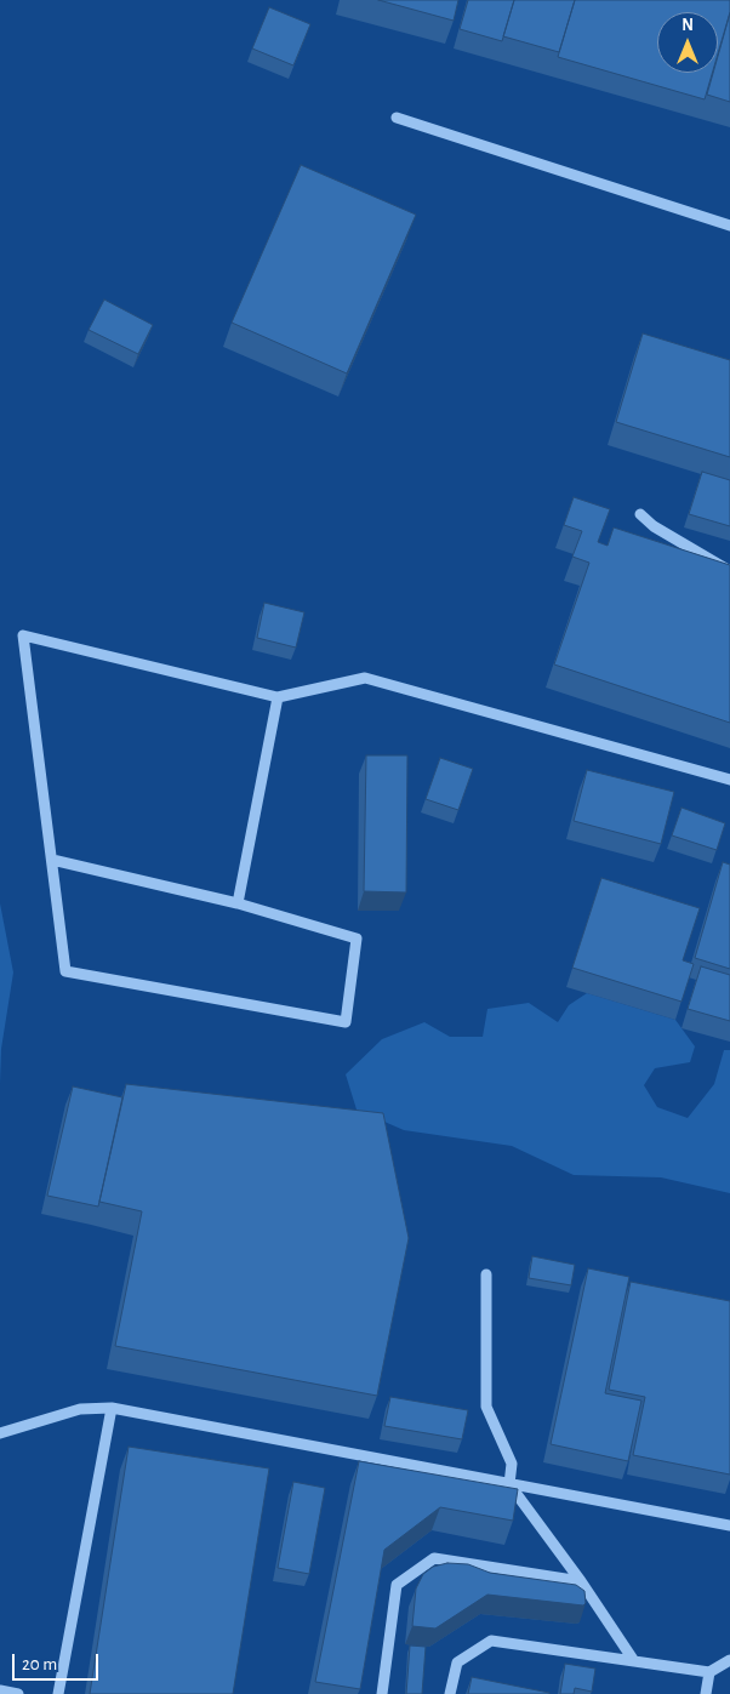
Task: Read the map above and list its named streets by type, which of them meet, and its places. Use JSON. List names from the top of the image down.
{
  "scale_bar": "20 m",
  "north": "top"
}
